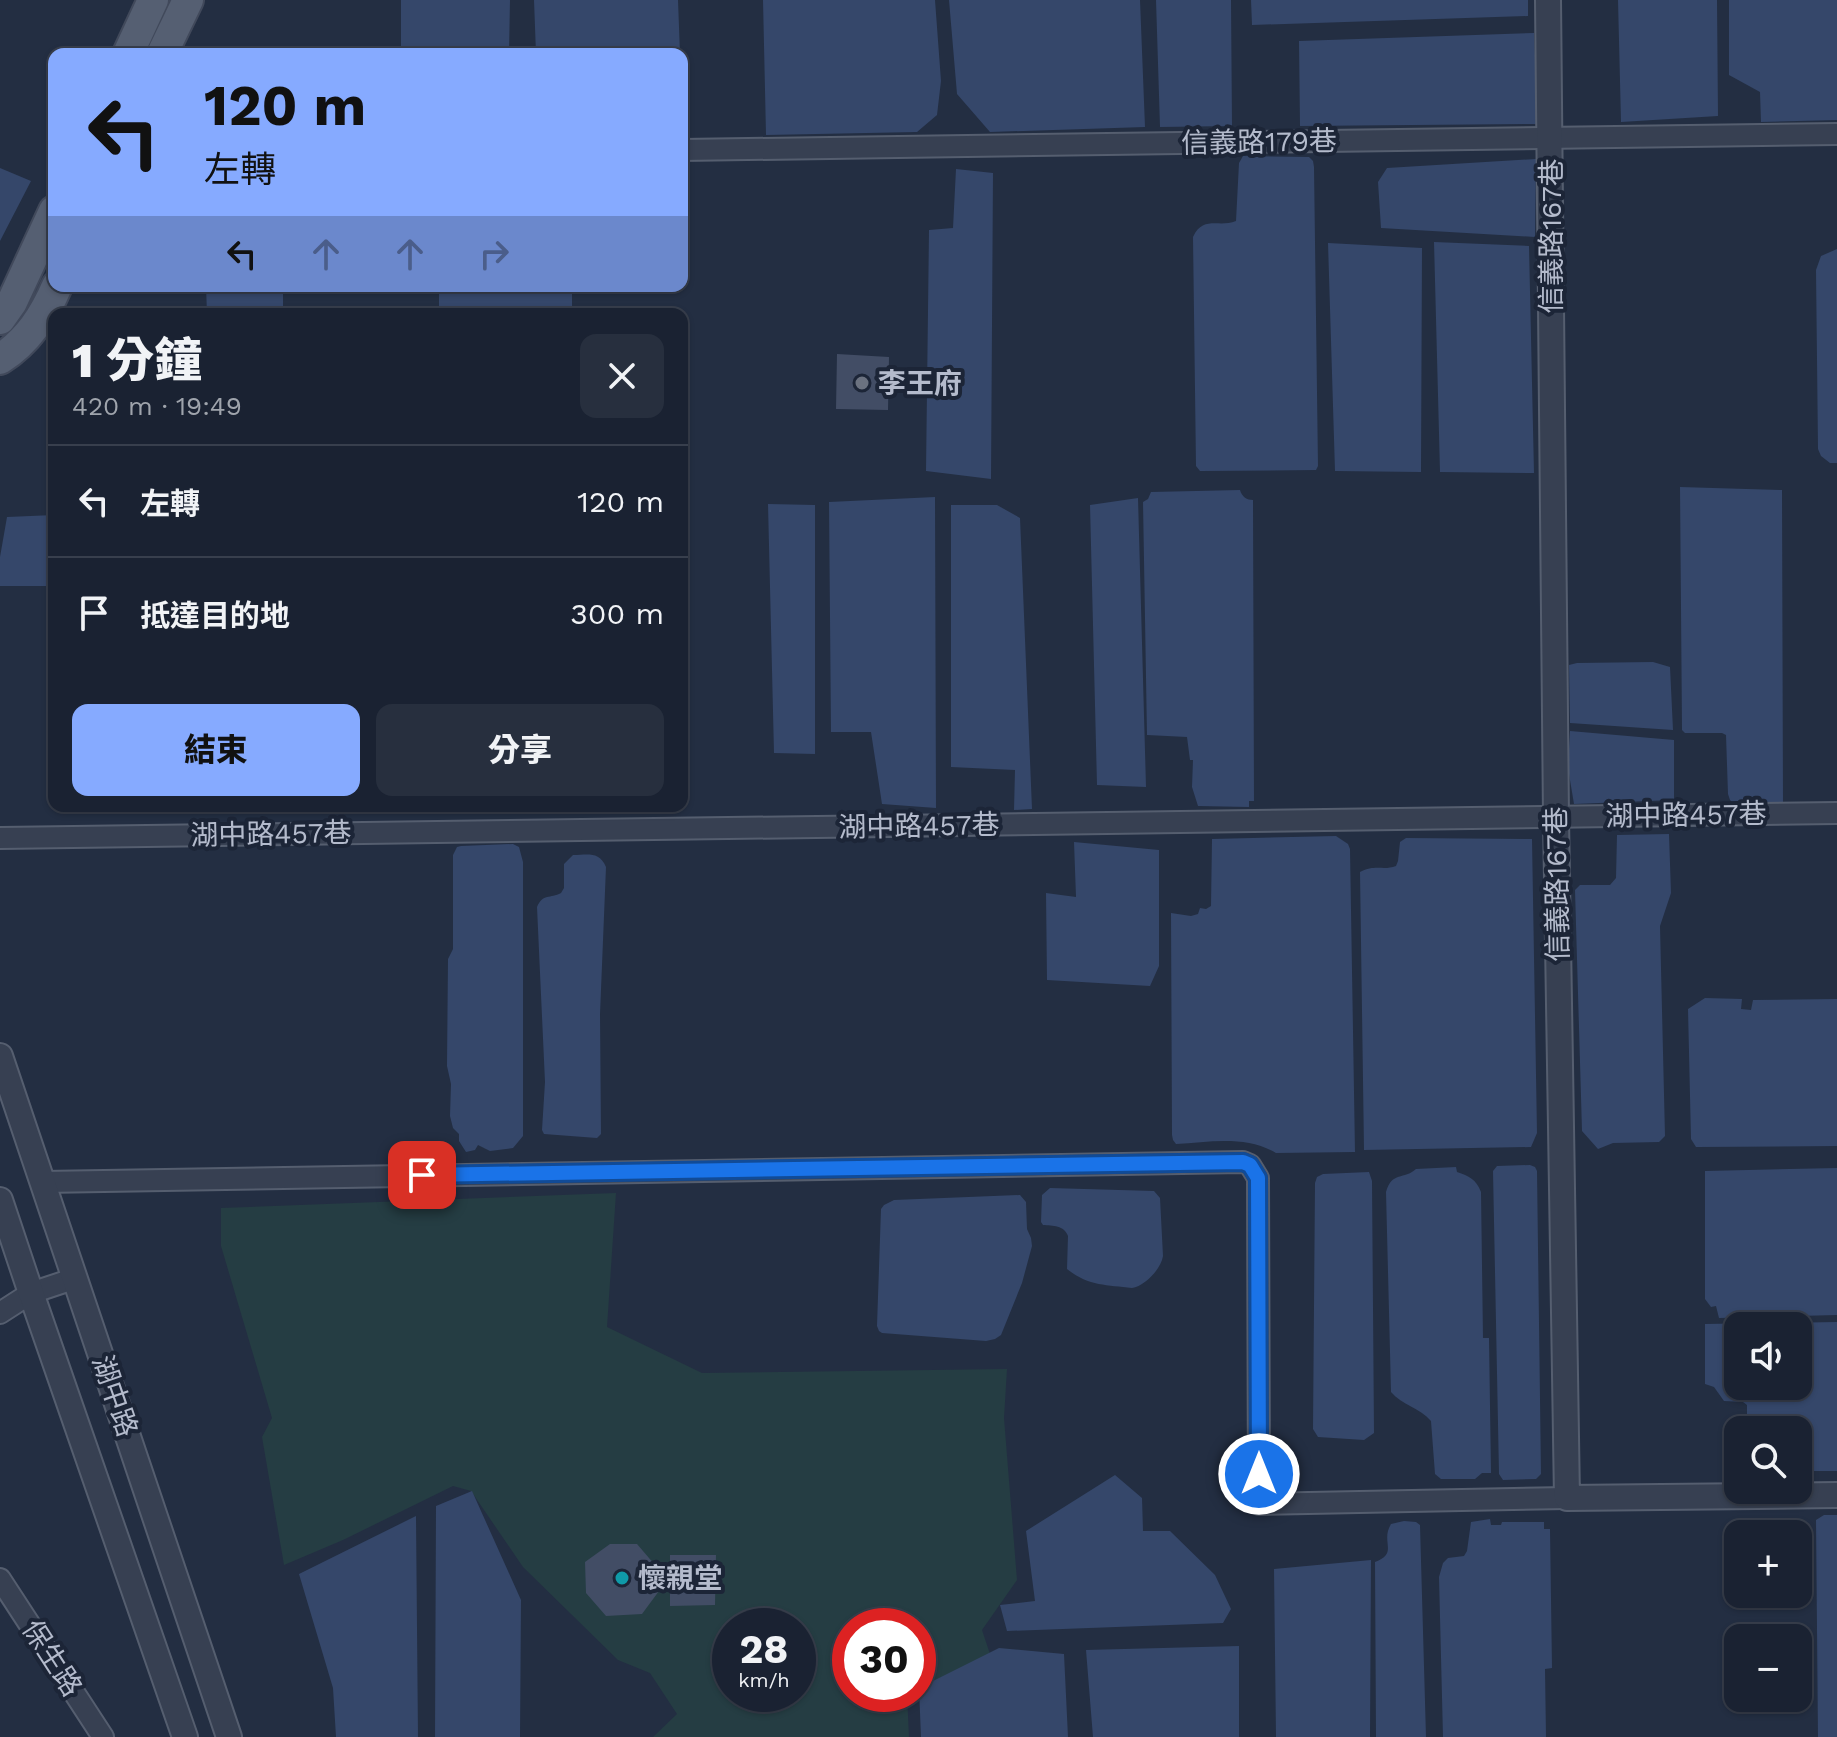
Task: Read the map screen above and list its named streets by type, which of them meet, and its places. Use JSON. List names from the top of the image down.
{
  "streets": {
    "street": [
      "信義路179巷",
      "信義路167巷",
      "湖中路457巷",
      "湖中路",
      "保生路"
    ]
  },
  "crossings": [
    ["信義路179巷", "信義路167巷"],
    ["信義路167巷", "湖中路457巷"]
  ],
  "places": ["李王府", "懷親堂"],
  "page": {
    "turn": ["120 m", "左轉"],
    "heading": ["1 分鐘", "420 m · 19:49"],
    "list": [
      {
        "name": "左轉",
        "value": "120 m"
      },
      {
        "name": "抵達目的地",
        "value": "300 m"
      }
    ],
    "buttons": ["結束", "分享"],
    "map_buttons": ["+", "−"],
    "speed": "28 km/h",
    "limit": "30"
  }
}
